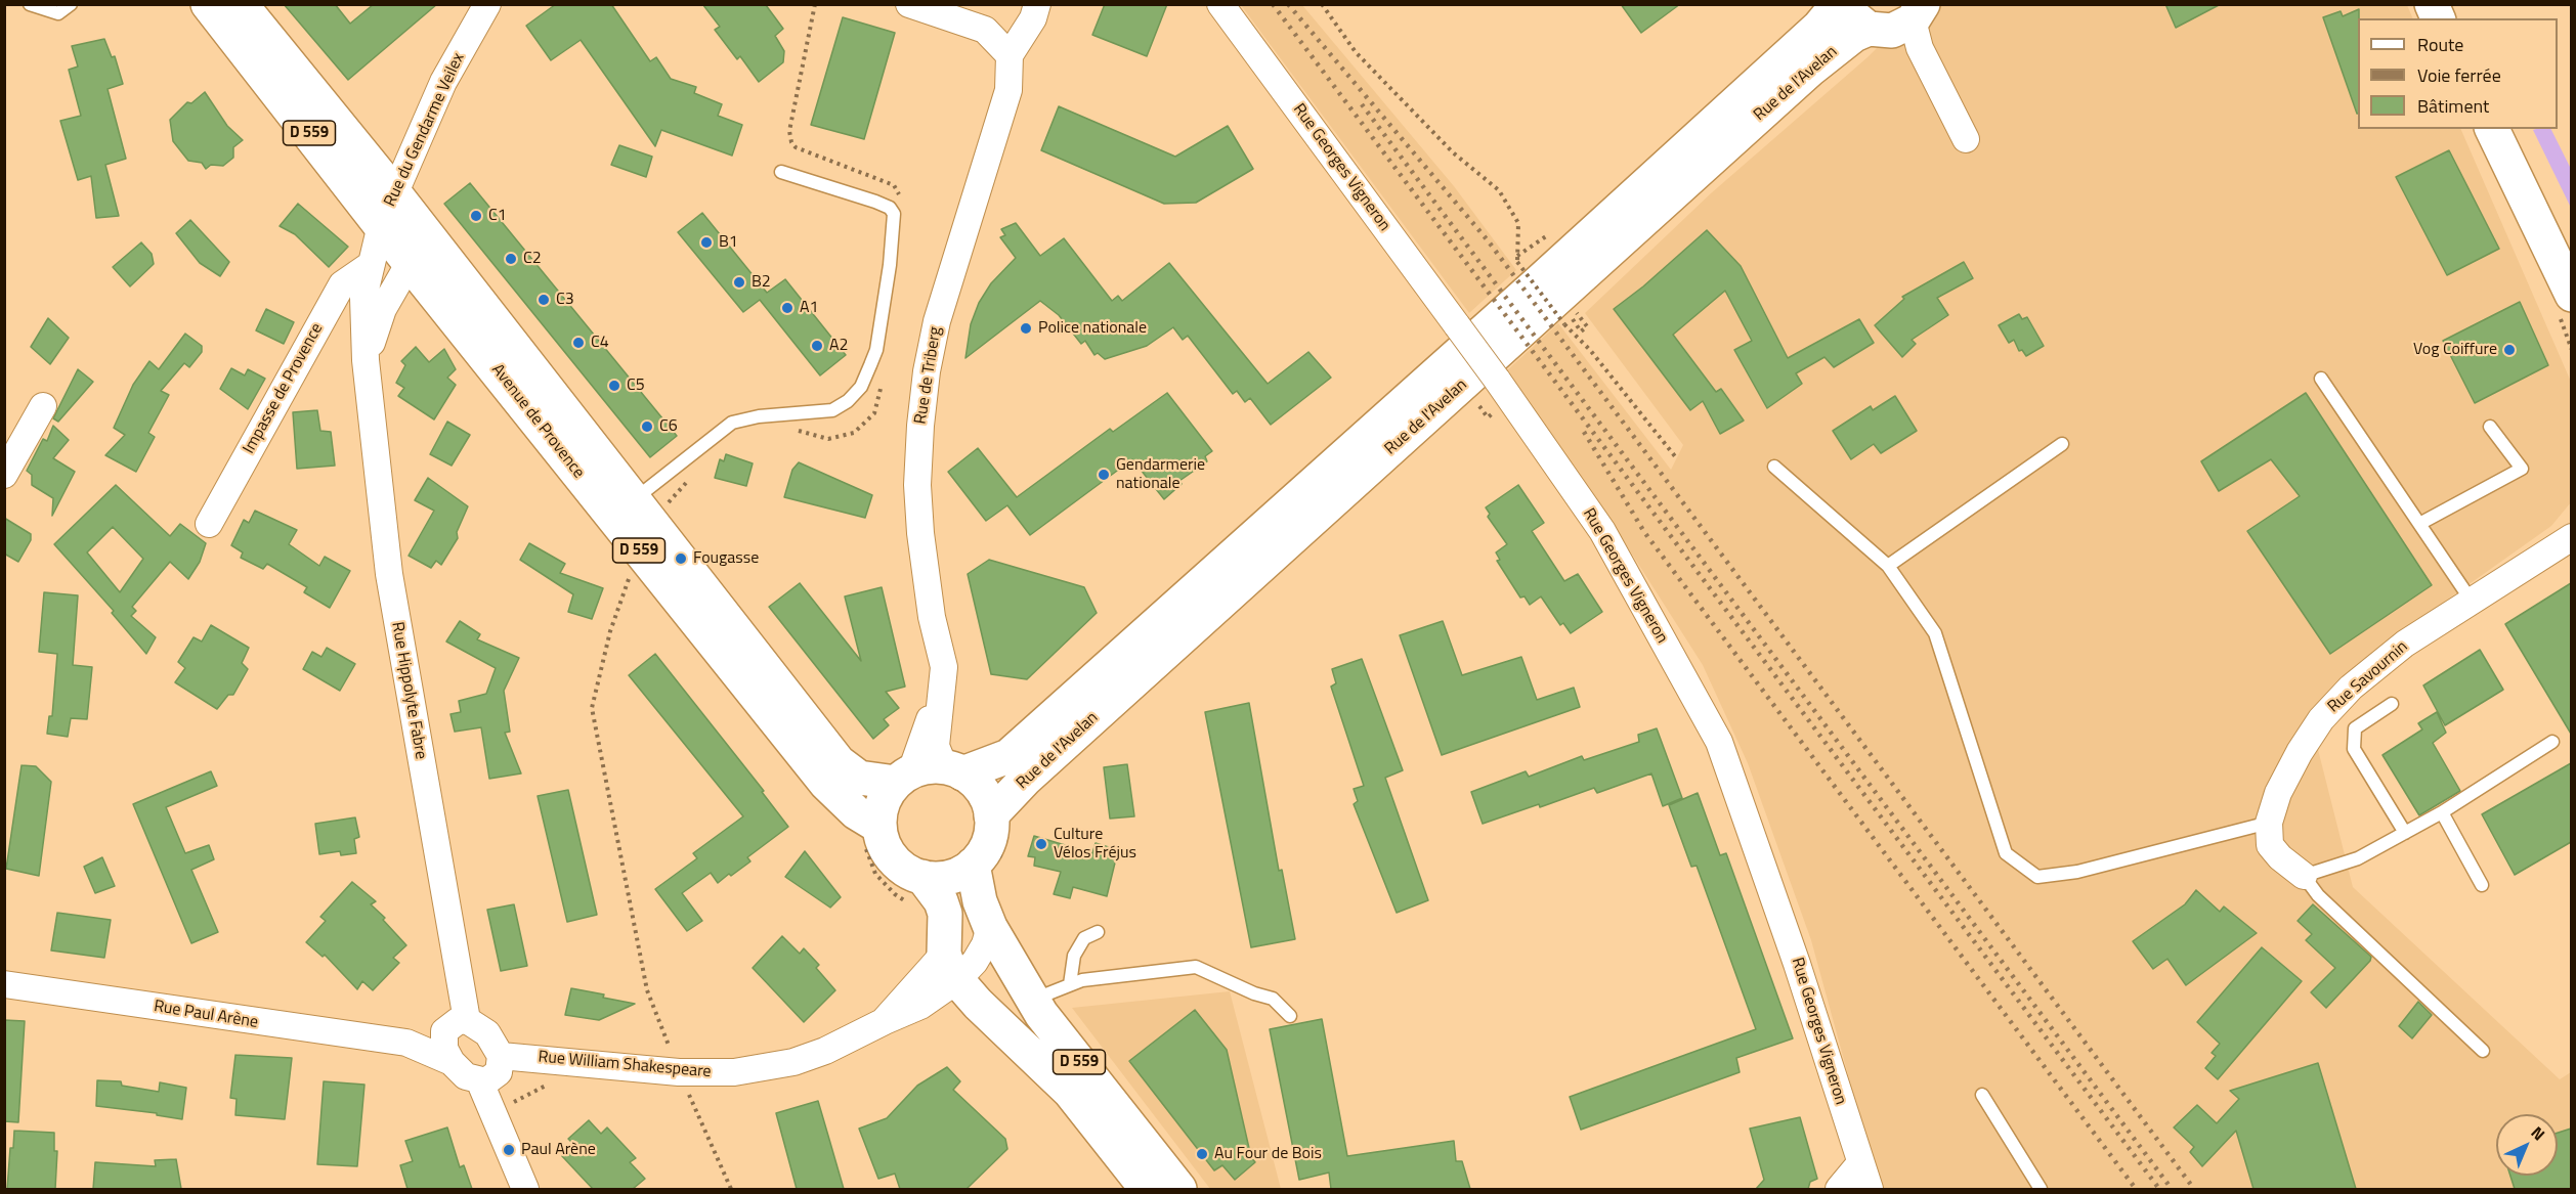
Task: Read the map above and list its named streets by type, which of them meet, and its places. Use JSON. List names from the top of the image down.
{
  "streets": {
    "main road": ["Rue de l'Avelan", "D 559", "Avenue de Provence"],
    "street": [
      "Rue du Gendarme Veilex",
      "Rue Georges Vigneron",
      "Rue de Triberg",
      "Impasse de Provence",
      "Rue Savournin",
      "Rue Hippolyte Fabre",
      "Rue Paul Arène",
      "Rue William Shakespeare"
    ]
  },
  "crossings": [
    ["Rue de l'Avelan", "D 559"],
    ["Rue de l'Avelan", "Rue de Triberg"],
    ["Rue de l'Avelan", "Avenue de Provence"],
    ["Rue du Gendarme Veilex", "Avenue de Provence"],
    ["Rue du Gendarme Veilex", "Rue Hippolyte Fabre"],
    ["D 559", "Rue de Triberg"],
    ["D 559", "Avenue de Provence"],
    ["D 559", "Rue William Shakespeare"],
    ["Rue de Triberg", "Avenue de Provence"],
    ["Impasse de Provence", "Rue Hippolyte Fabre"],
    ["Avenue de Provence", "Rue Hippolyte Fabre"],
    ["Rue Hippolyte Fabre", "Rue Paul Arène"],
    ["Rue Hippolyte Fabre", "Rue William Shakespeare"],
    ["Rue Paul Arène", "Rue William Shakespeare"]
  ],
  "places": [
    "C1",
    "B1",
    "C2",
    "B2",
    "C3",
    "A1",
    "Police nationale",
    "C4",
    "A2",
    "Vog Coiffure",
    "C5",
    "C6",
    "Gendarmerie nationale",
    "Fougasse",
    "Culture Vélos Fréjus",
    "Paul Arène",
    "Au Four de Bois"
  ],
  "legend": ["Route", "Voie ferrée", "Bâtiment"],
  "north": "top right"
}
